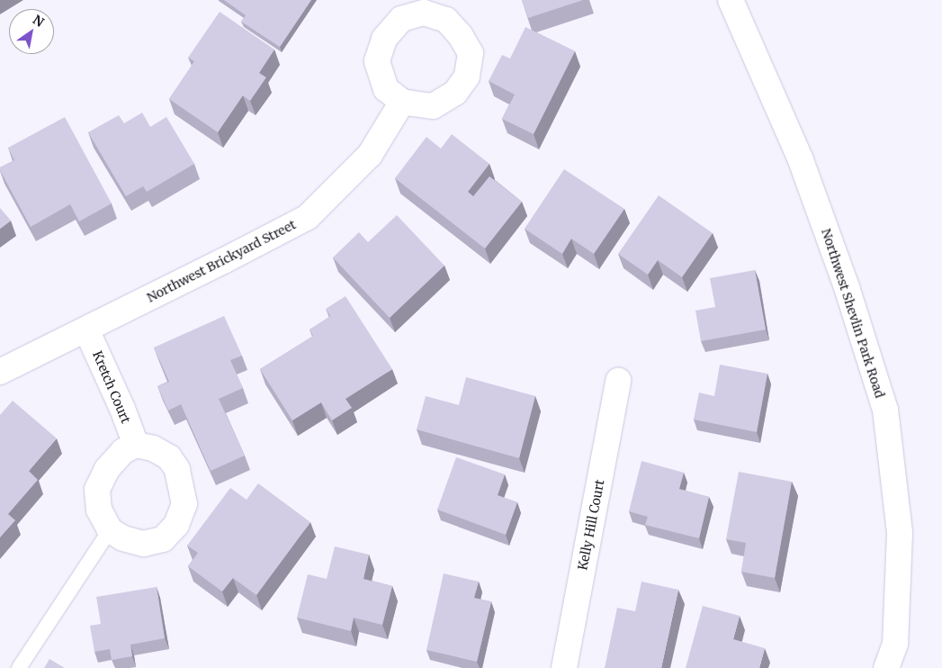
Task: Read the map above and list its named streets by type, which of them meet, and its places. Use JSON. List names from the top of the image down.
{
  "streets": {
    "street": [
      "Northwest Brickyard Street",
      "Northwest Shevlin Park Road",
      "Kretch Court",
      "Kelly Hill Court"
    ]
  },
  "crossings": [
    ["Northwest Brickyard Street", "Kretch Court"]
  ],
  "north": "top right"
}
